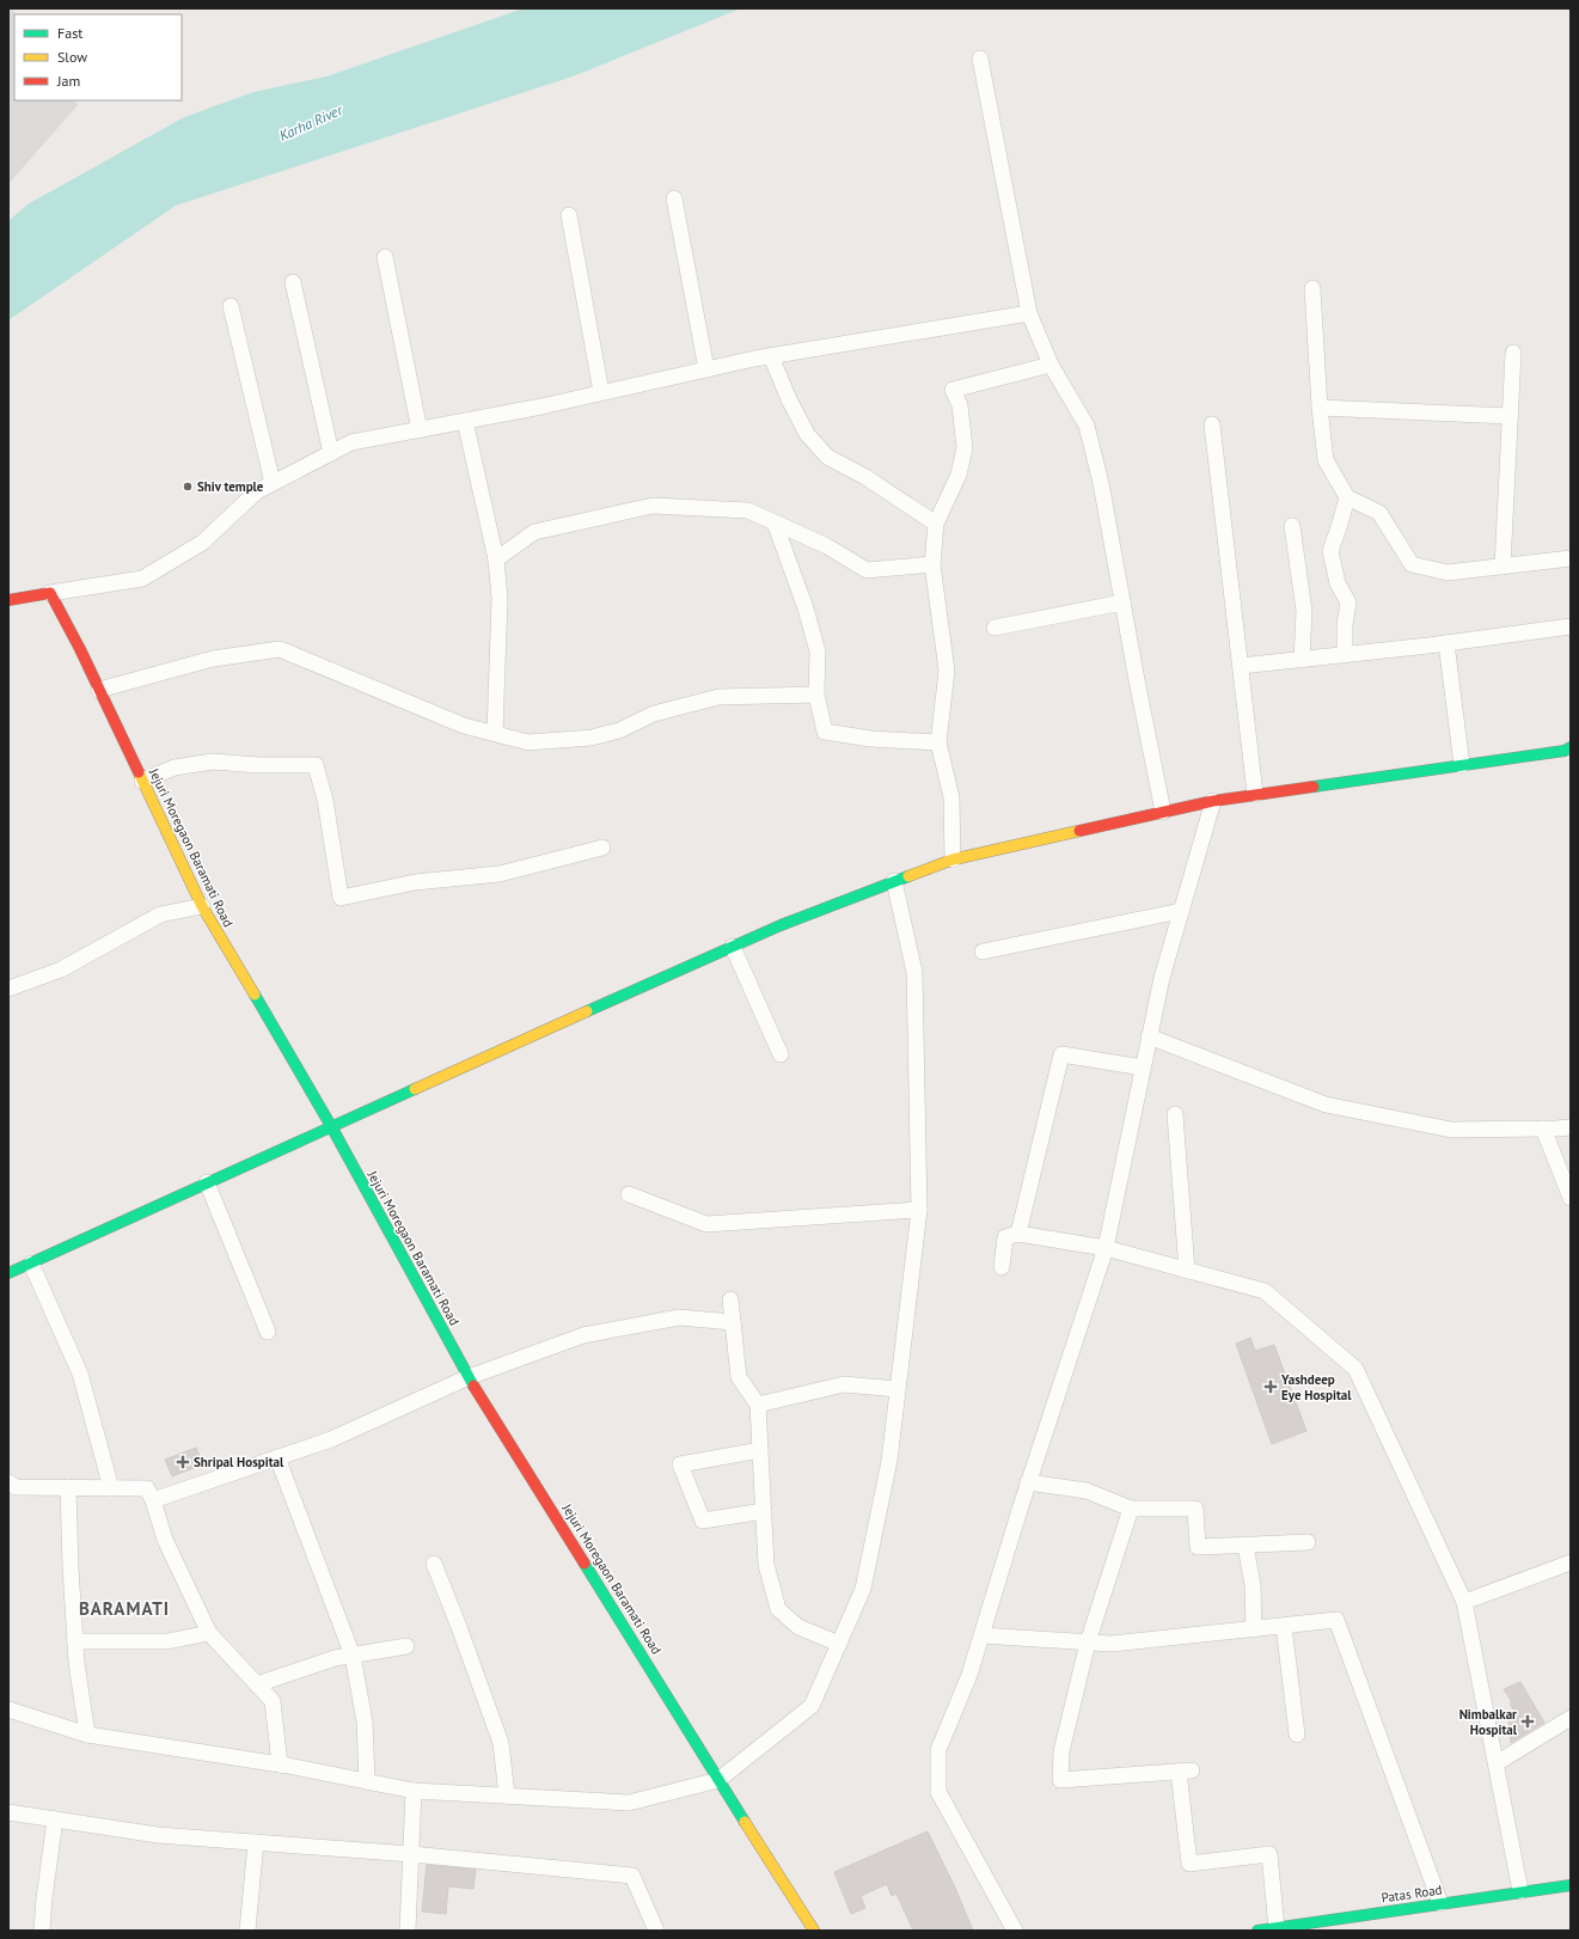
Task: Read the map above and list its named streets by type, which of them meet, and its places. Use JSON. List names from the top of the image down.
{
  "streets": {
    "street": ["Jejuri Moregaon Baramati Road", "Patas Road"]
  },
  "districts": ["BARAMATI"],
  "water": ["Karha River"],
  "places": {
    "other": ["Shiv temple"],
    "health": ["Yashdeep Eye Hospital", "Shripal Hospital", "Nimbalkar Hospital"]
  },
  "legend": ["Fast", "Slow", "Jam"]
}
